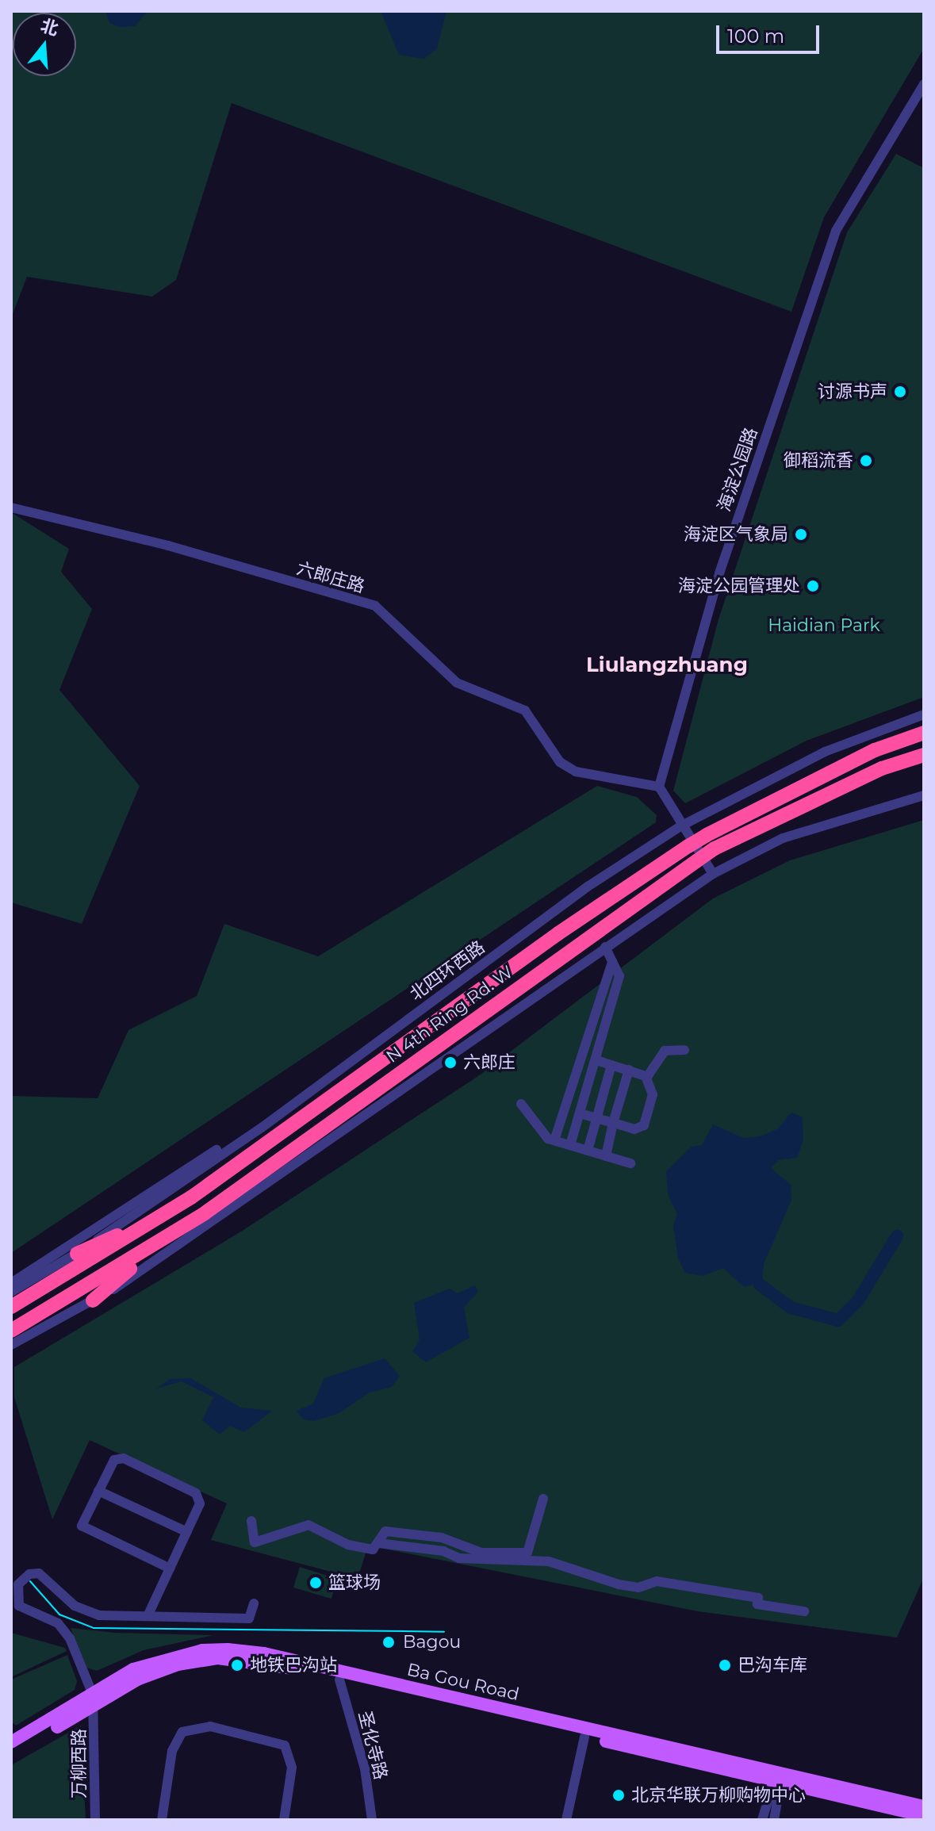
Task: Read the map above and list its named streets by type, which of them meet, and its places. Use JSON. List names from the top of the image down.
{
  "streets": {
    "highway": ["N 4th Ring Rd. W"],
    "main road": ["Ba Gou Road"],
    "street": [
      "海淀公园路",
      "六郎庄路",
      "北四环西路",
      "圣化寺路",
      "万柳西路"
    ]
  },
  "crossings": [
    ["海淀公园路", "六郎庄路"],
    ["Ba Gou Road", "圣化寺路"],
    ["Ba Gou Road", "万柳西路"]
  ],
  "districts": ["Liulangzhuang"],
  "parks": ["Haidian Park"],
  "places": [
    "讨源书声",
    "御稻流香",
    "海淀区气象局",
    "海淀公园管理处",
    "六郎庄",
    "篮球场",
    "Bagou",
    "地铁巴沟站",
    "巴沟车库",
    "北京华联万柳购物中心"
  ],
  "scale_bar": "100 m",
  "north": "top"
}
